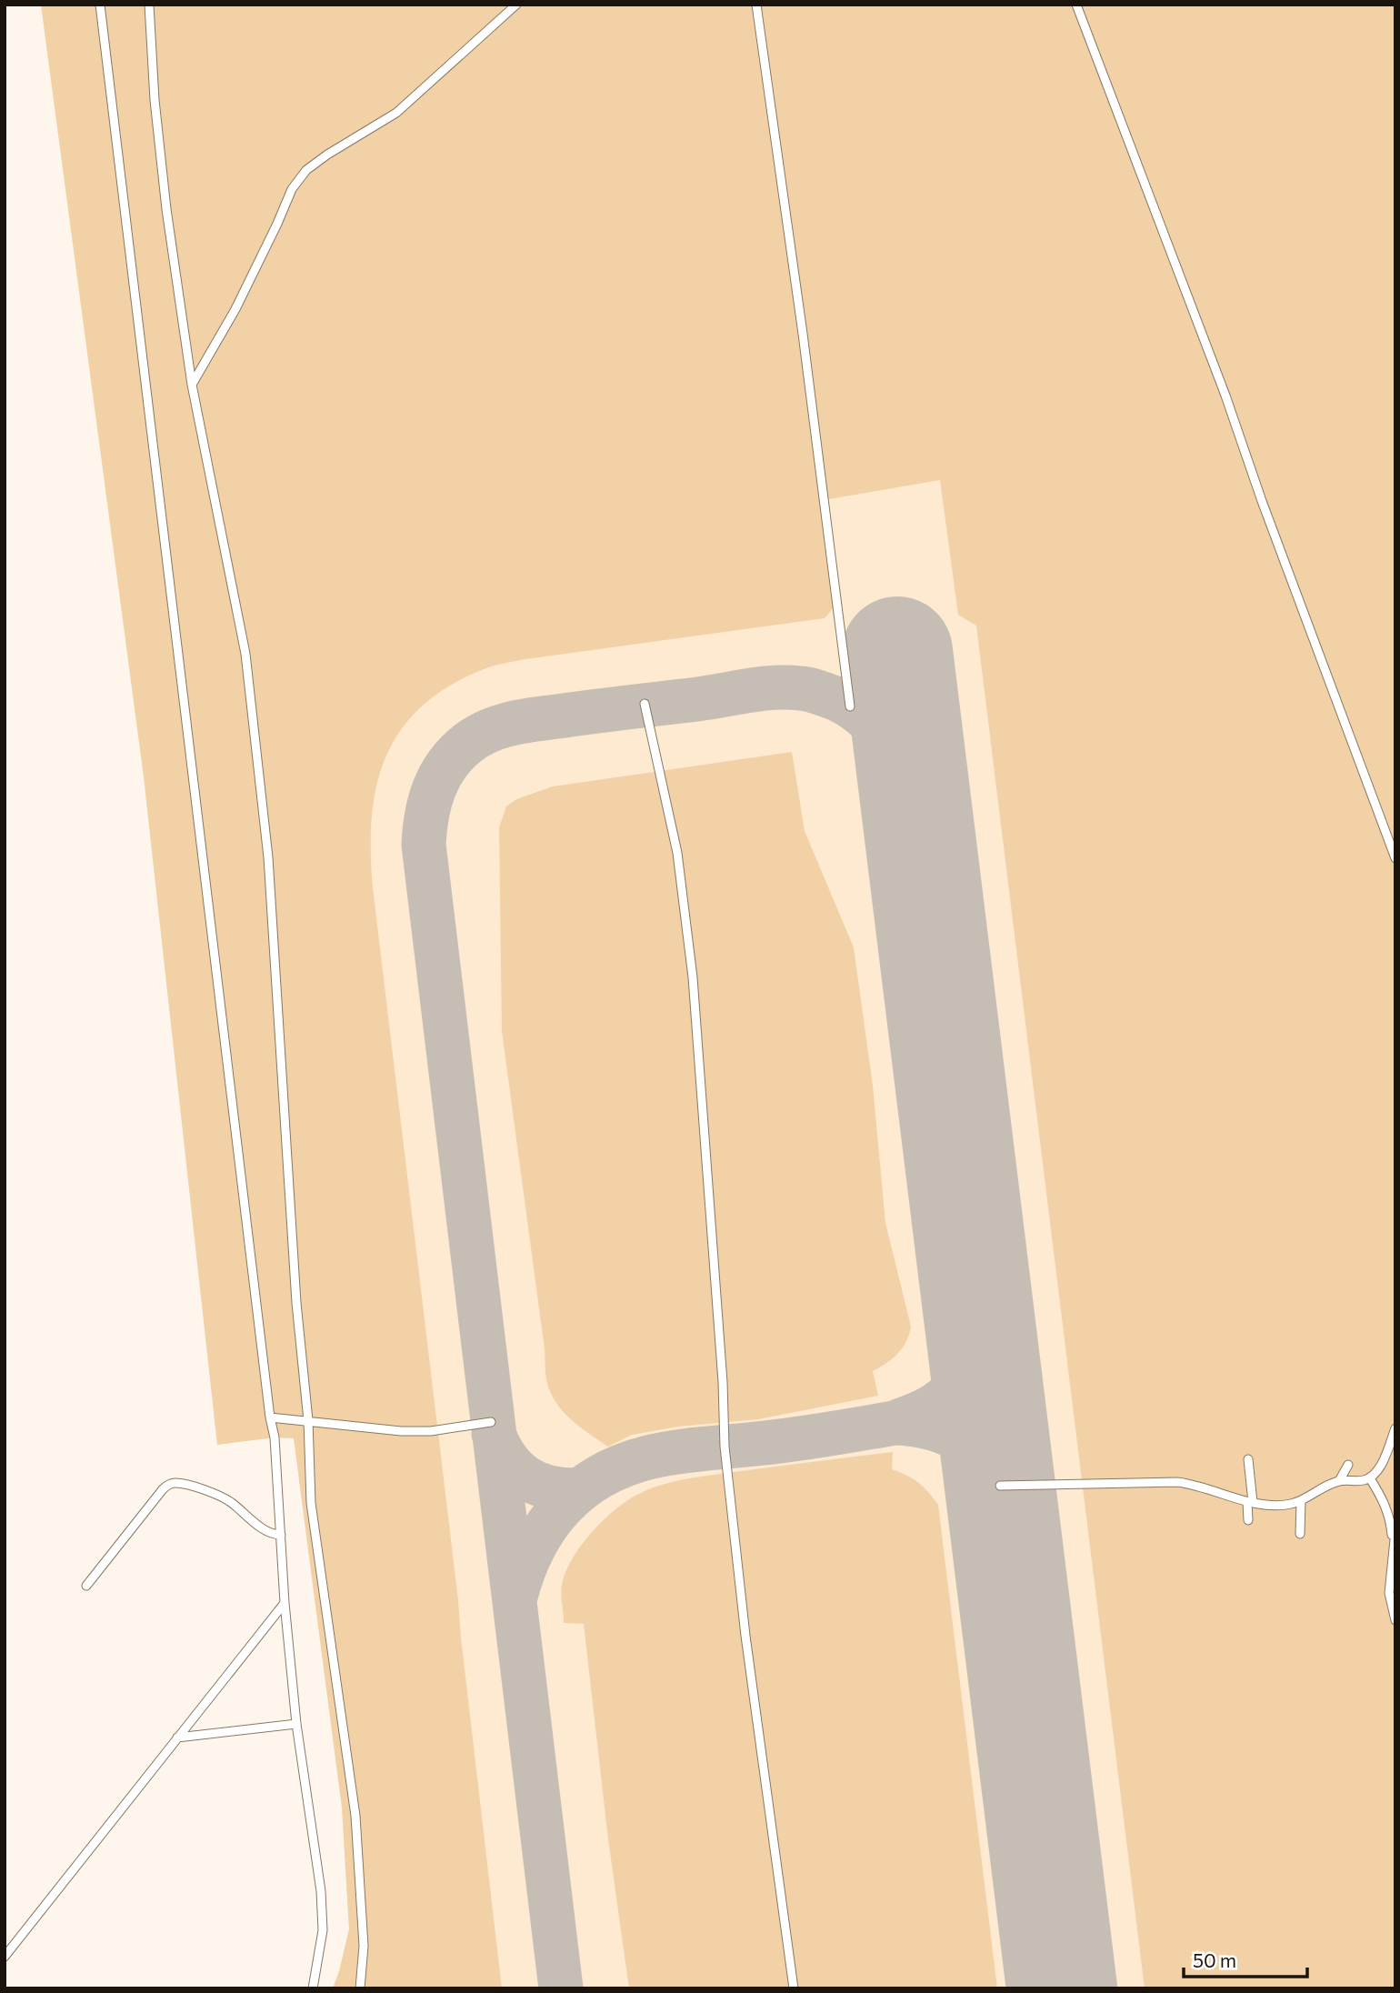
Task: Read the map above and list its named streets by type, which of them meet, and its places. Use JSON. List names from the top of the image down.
{
  "scale_bar": "50 m"
}
